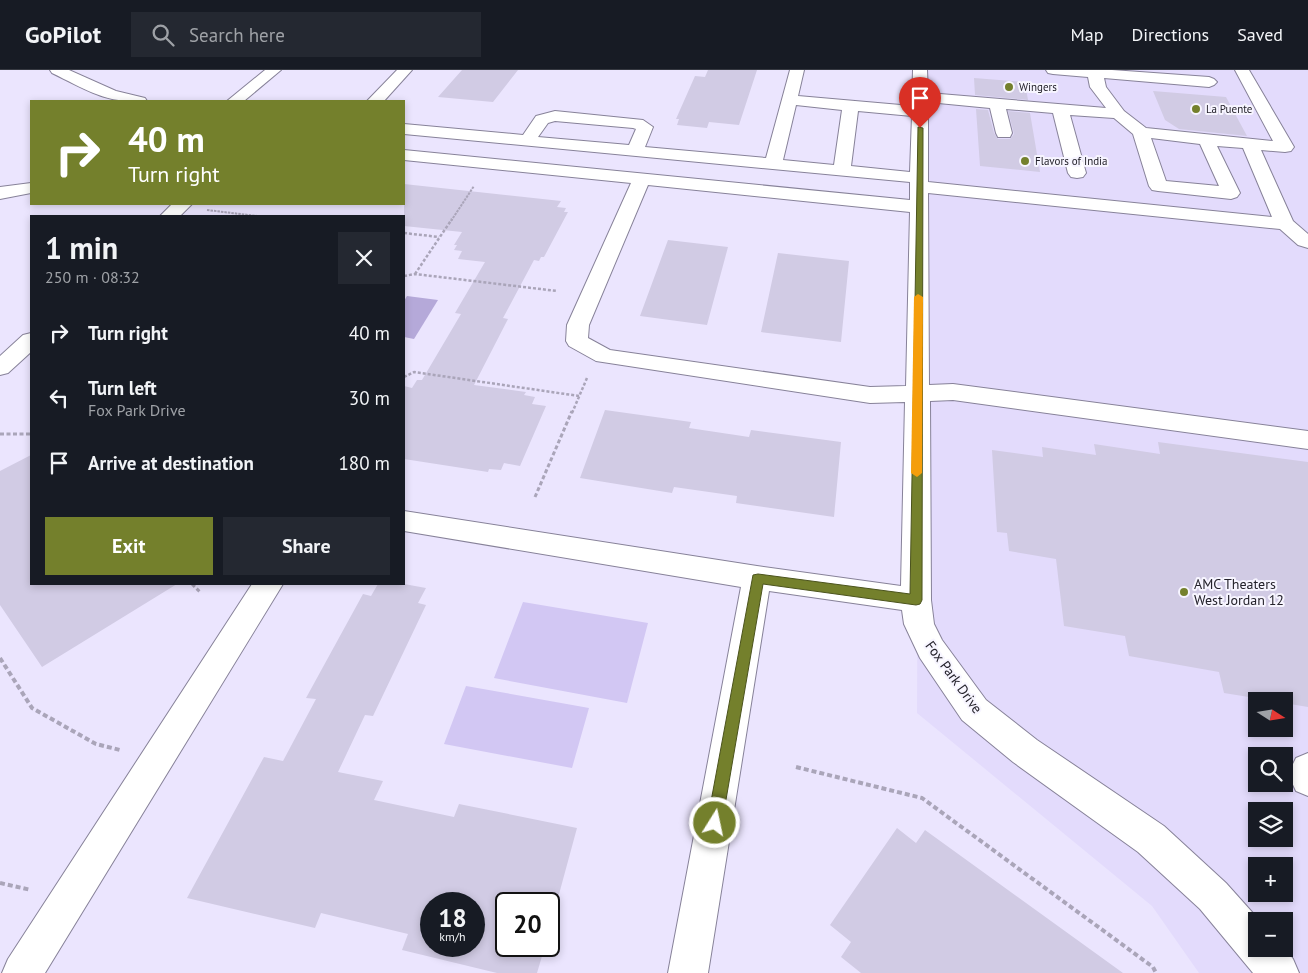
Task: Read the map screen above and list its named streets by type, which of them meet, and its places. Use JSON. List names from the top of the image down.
{
  "streets": {
    "street": ["Fox Park Drive"]
  },
  "places": [
    "Wingers",
    "La Puente",
    "Flavors of India",
    "AMC Theaters West Jordan 12"
  ],
  "north": "right",
  "page": {
    "header": "GoPilot",
    "search": "Search here",
    "nav": ["Map", "Directions", "Saved"],
    "turn": ["40 m", "Turn right"],
    "heading": ["1 min", "250 m · 08:32"],
    "list": [
      {
        "name": "Turn right",
        "value": "40 m"
      },
      {
        "name": "Turn left",
        "note": "Fox Park Drive",
        "value": "30 m"
      },
      {
        "name": "Arrive at destination",
        "value": "180 m"
      }
    ],
    "buttons": ["Exit", "Share"],
    "map_buttons": ["+", "−"],
    "speed": "18 km/h",
    "limit": "20"
  }
}
